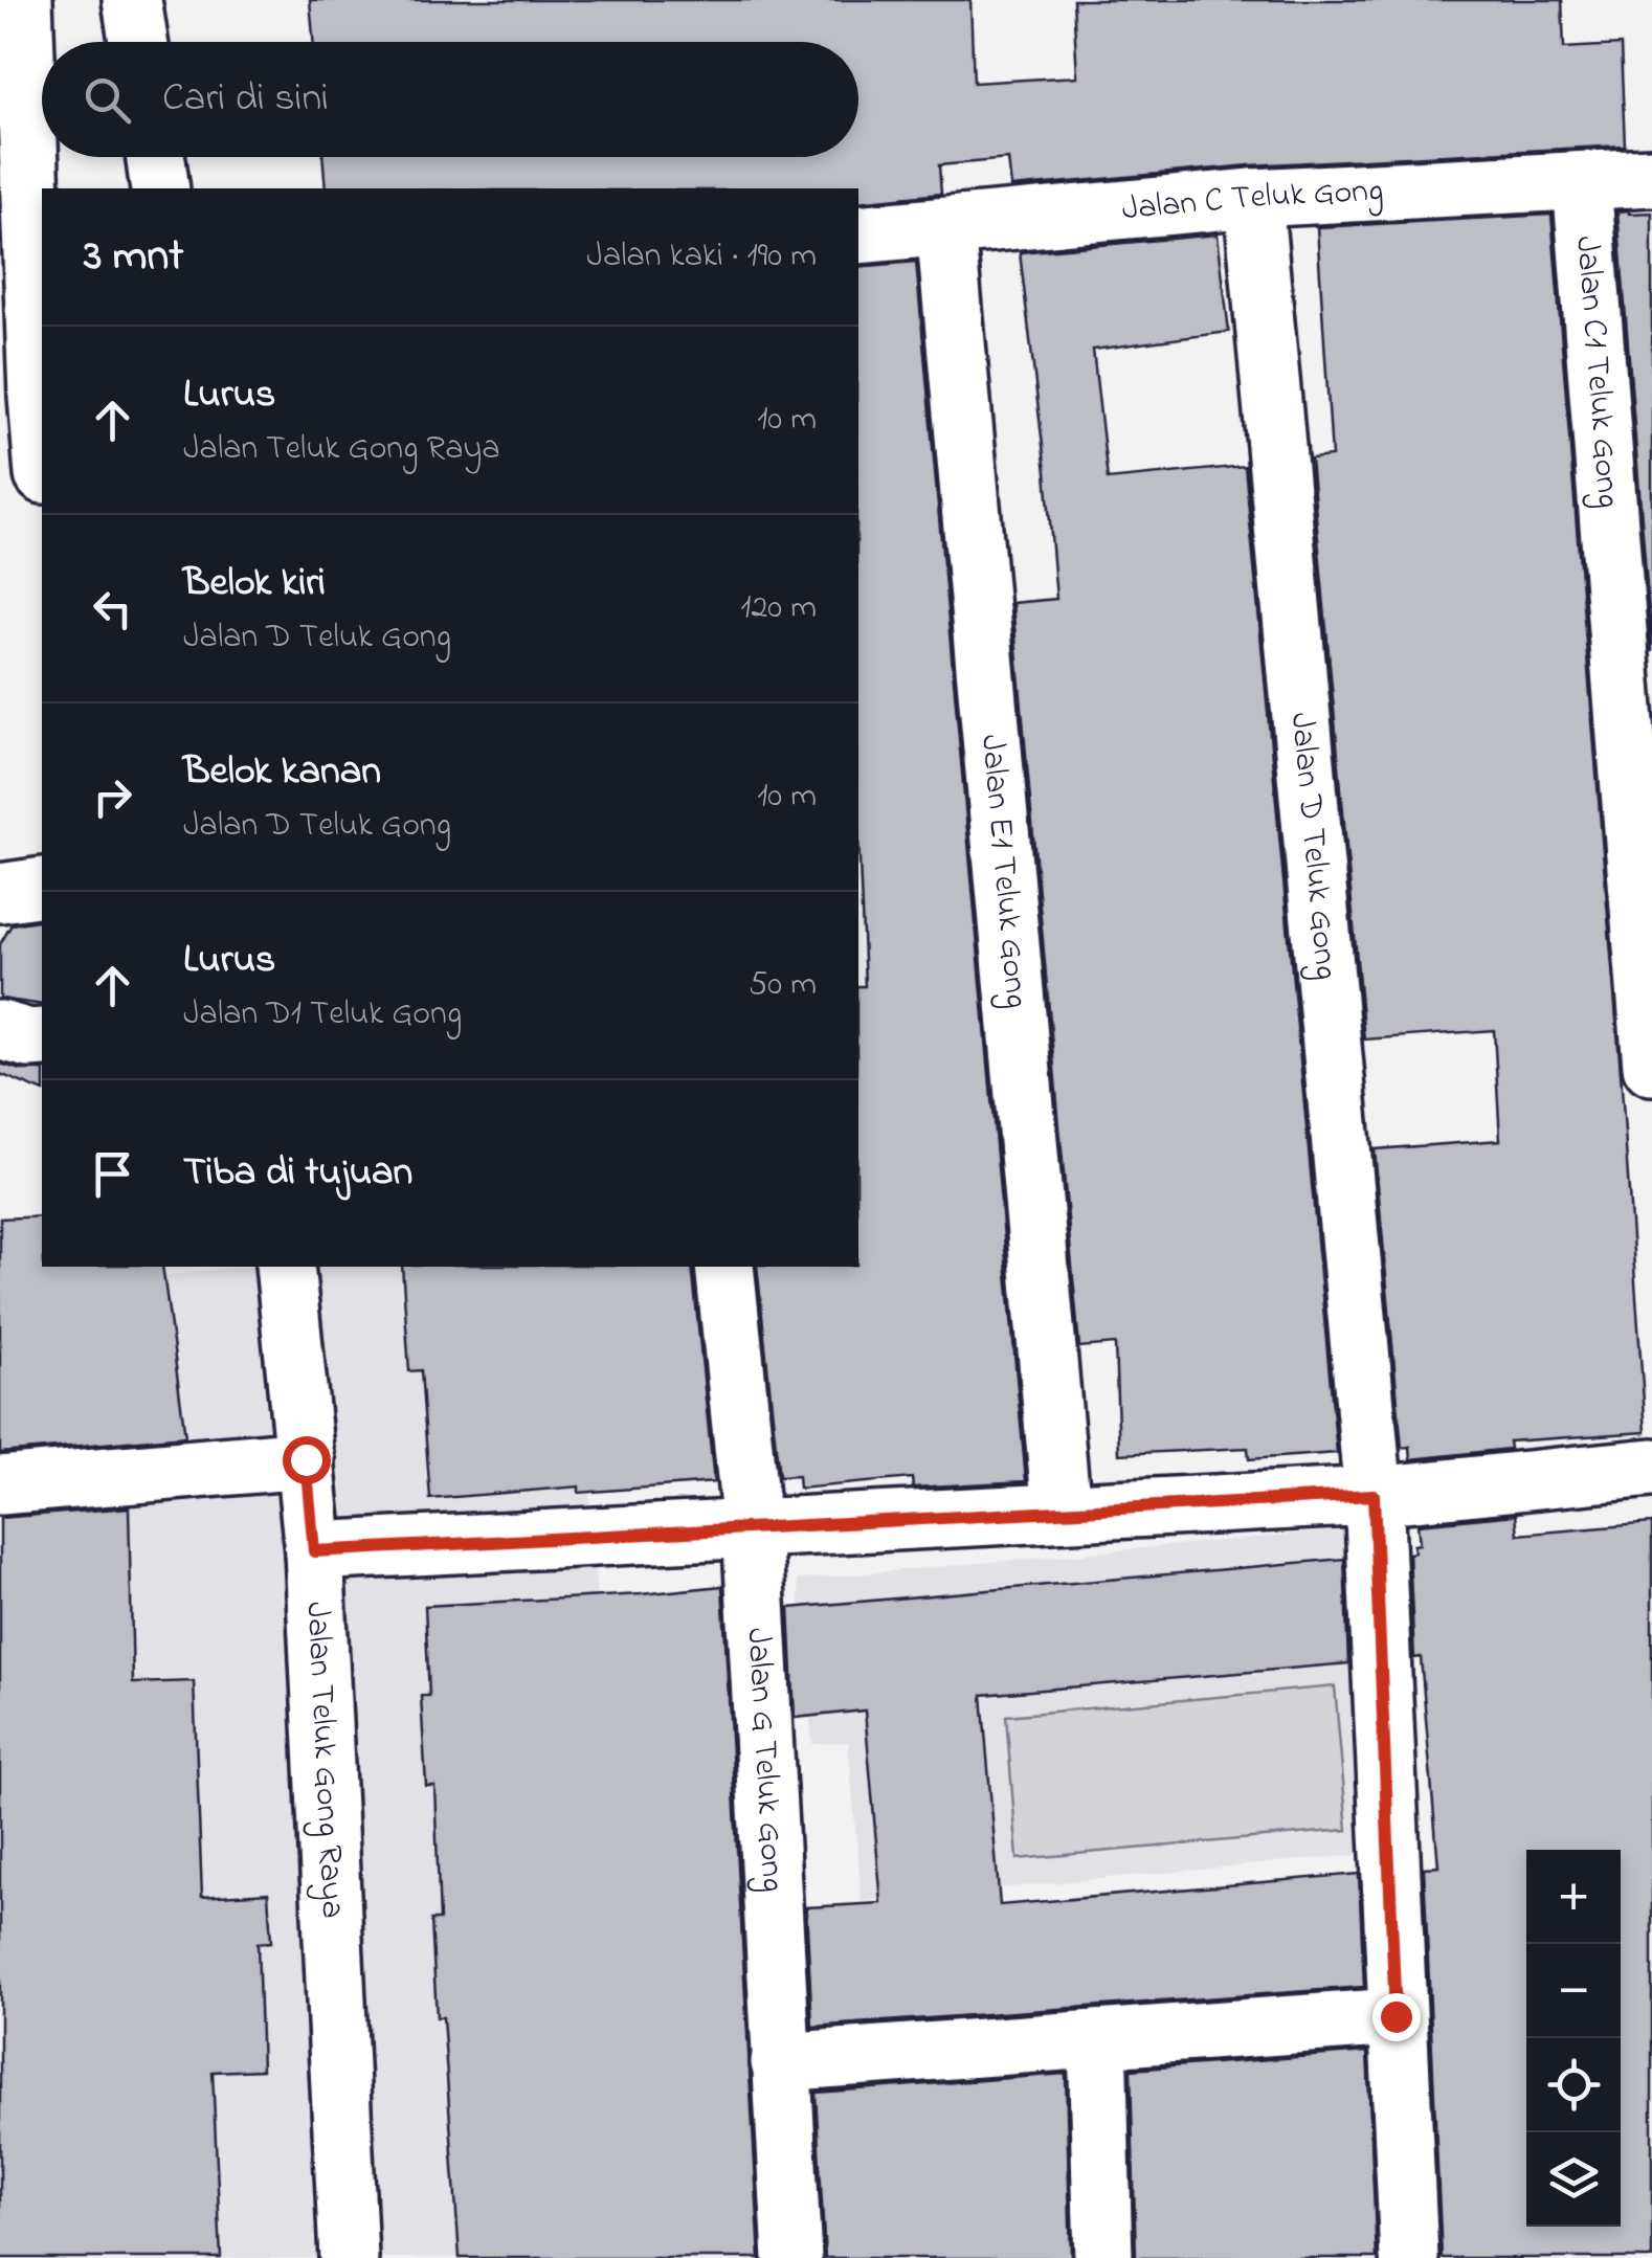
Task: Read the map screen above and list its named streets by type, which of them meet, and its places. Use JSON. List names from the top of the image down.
{
  "streets": {
    "street": [
      "Jalan C Teluk Gong",
      "Jalan C1 Teluk Gong",
      "Jalan D Teluk Gong",
      "Jalan E1 Teluk Gong",
      "Jalan Teluk Gong Raya",
      "Jalan G Teluk Gong"
    ]
  },
  "crossings": [
    ["Jalan C Teluk Gong", "Jalan C1 Teluk Gong"],
    ["Jalan C Teluk Gong", "Jalan D Teluk Gong"],
    ["Jalan C Teluk Gong", "Jalan E1 Teluk Gong"]
  ],
  "page": {
    "search": "Cari di sini",
    "heading": ["3 mnt", "Jalan kaki · 190 m"],
    "list": [
      ["Lurus", "Jalan Teluk Gong Raya", "10 m"],
      ["Belok kiri", "Jalan D Teluk Gong", "120 m"],
      ["Belok kanan", "Jalan D Teluk Gong", "10 m"],
      ["Lurus", "Jalan D1 Teluk Gong", "50 m"],
      "Tiba di tujuan"
    ],
    "map_buttons": ["+", "−"]
  }
}
